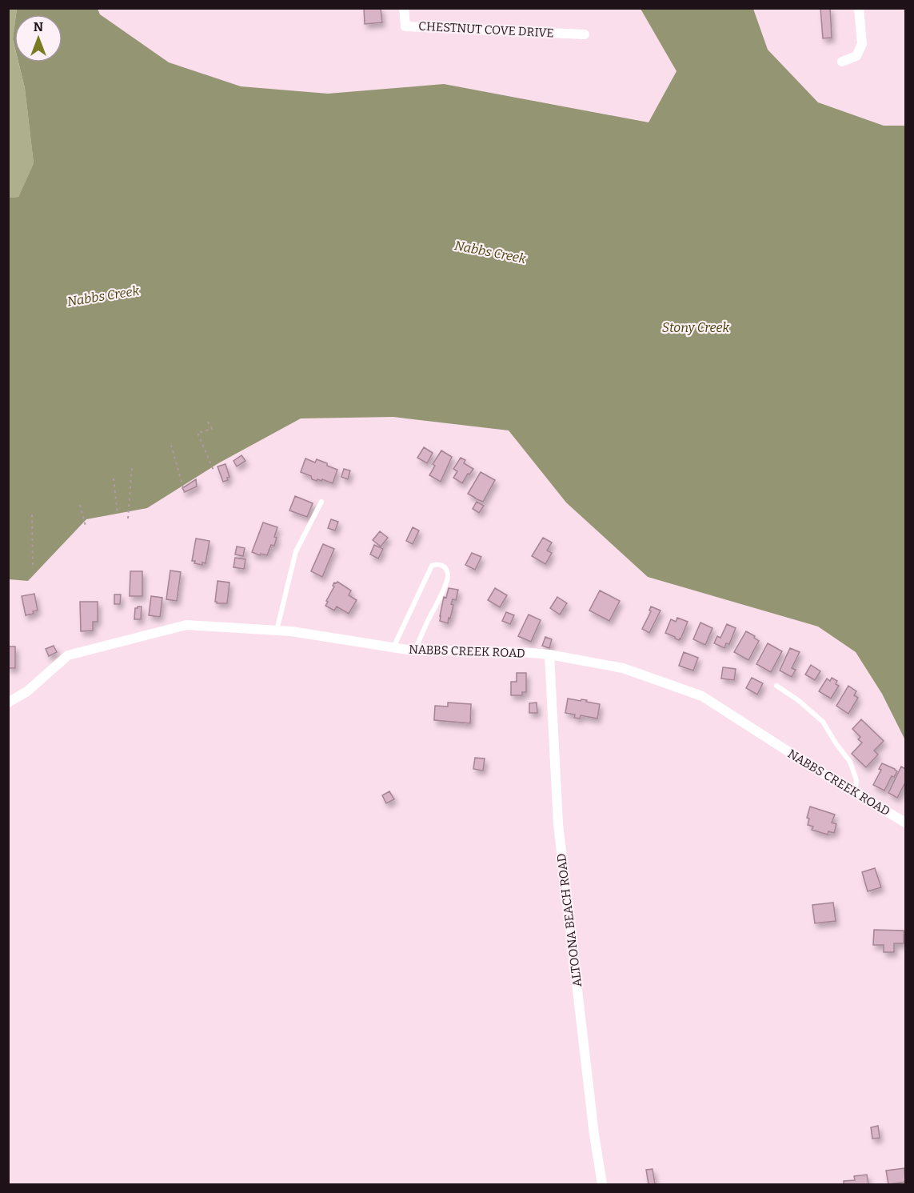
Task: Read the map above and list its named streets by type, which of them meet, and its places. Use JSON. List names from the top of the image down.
{
  "streets": {
    "street": ["CHESTNUT COVE DRIVE", "NABBS CREEK ROAD", "ALTOONA BEACH ROAD"]
  },
  "crossings": [
    ["NABBS CREEK ROAD", "ALTOONA BEACH ROAD"]
  ],
  "water": ["Nabbs Creek", "Stony Creek"],
  "north": "top"
}
